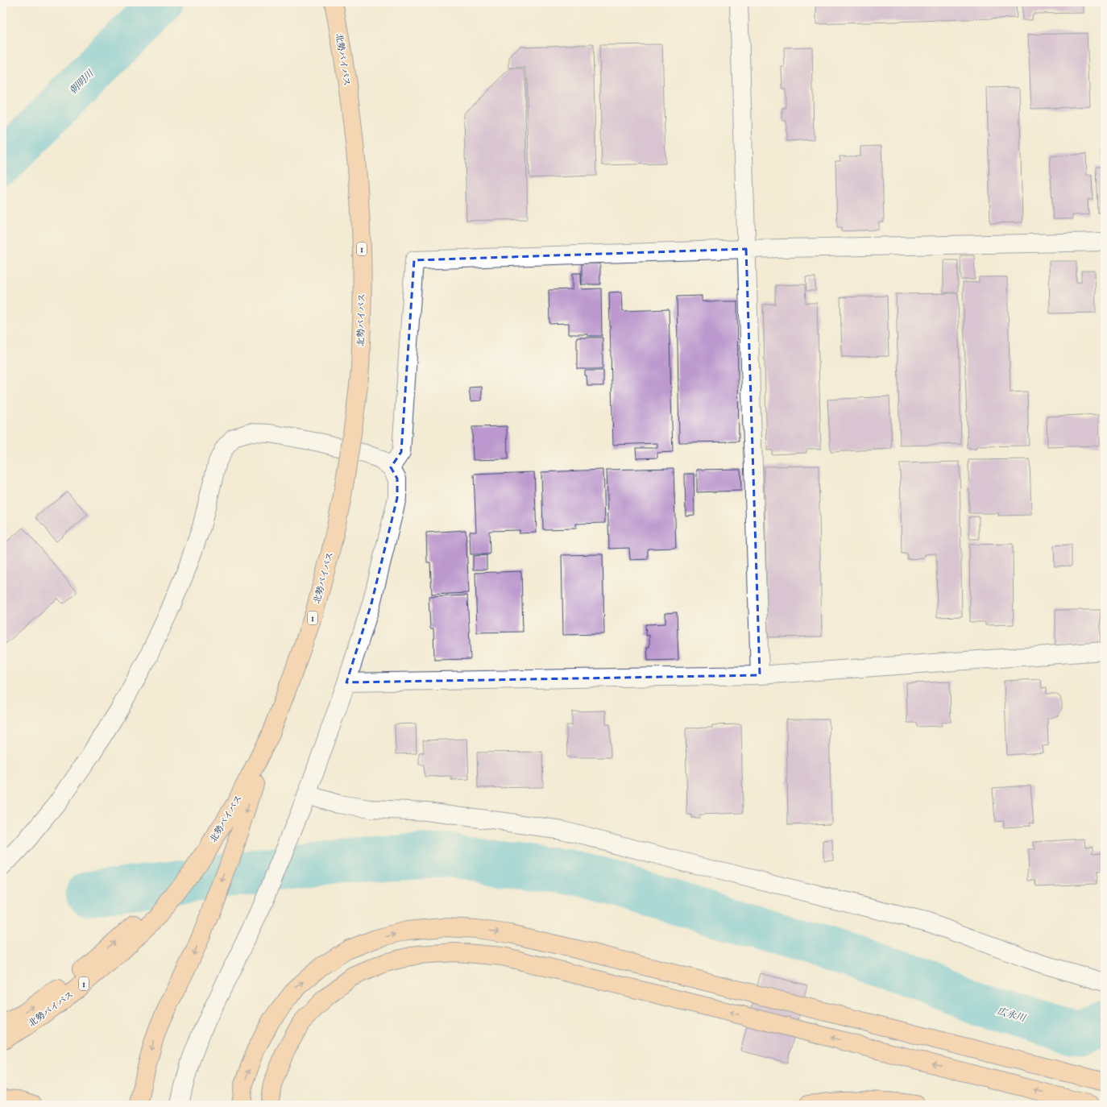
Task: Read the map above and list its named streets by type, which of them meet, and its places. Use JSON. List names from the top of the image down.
{
  "streets": {
    "highway": ["北勢バイパス", "1"]
  },
  "crossings": [
    ["北勢バイパス", "1"]
  ],
  "water": ["朝明川", "広永川"]
}
